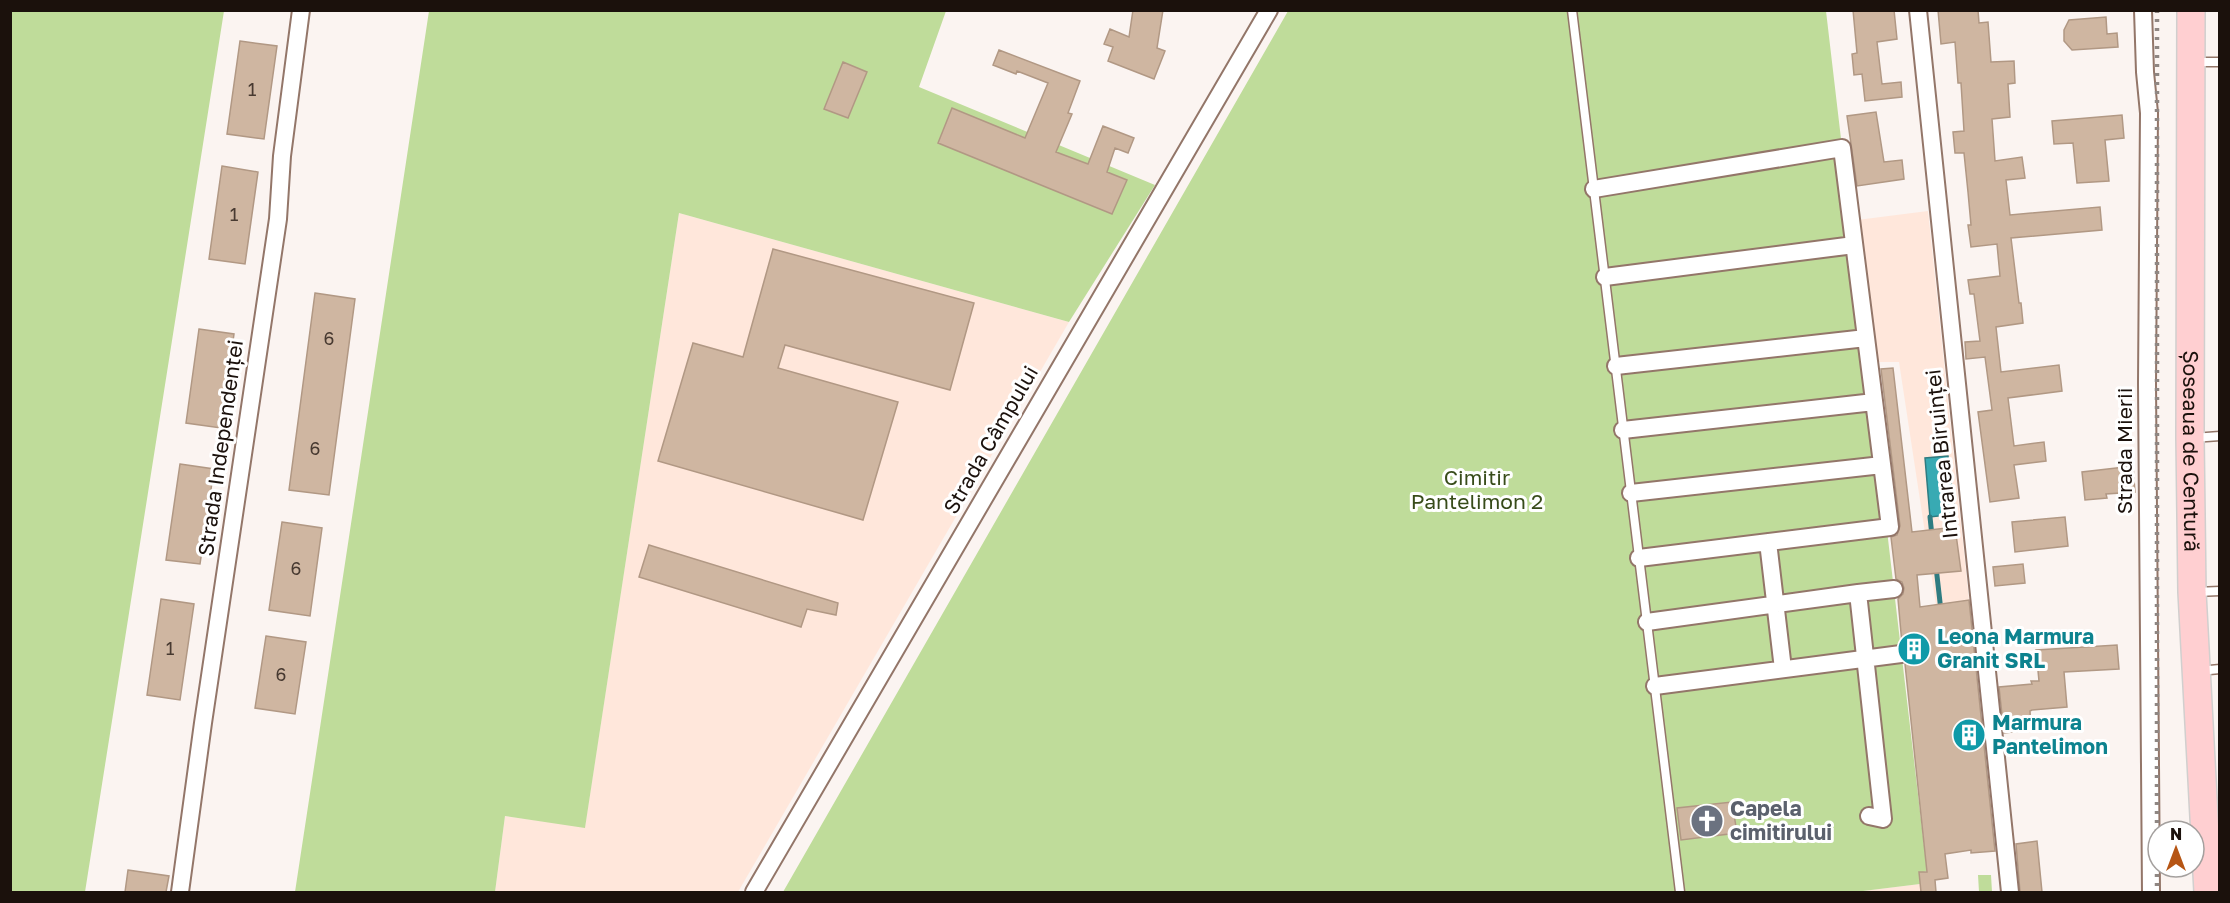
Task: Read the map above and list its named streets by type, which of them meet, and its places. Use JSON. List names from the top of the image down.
{
  "streets": {
    "main road": ["Șoseaua de Centură"],
    "street": [
      "Strada Câmpului",
      "Strada Independenței",
      "Strada Mierii",
      "Intrarea Biruinței"
    ]
  },
  "parks": ["Cimitir Pantelimon 2"],
  "places": {
    "building": ["Leona Marmura Granit SRL", "Marmura Pantelimon"],
    "church": ["Capela cimitirului"]
  },
  "house_numbers": [
    "1",
    "1",
    "6",
    "6",
    "6",
    "1",
    "6"
  ],
  "north": "top"
}
